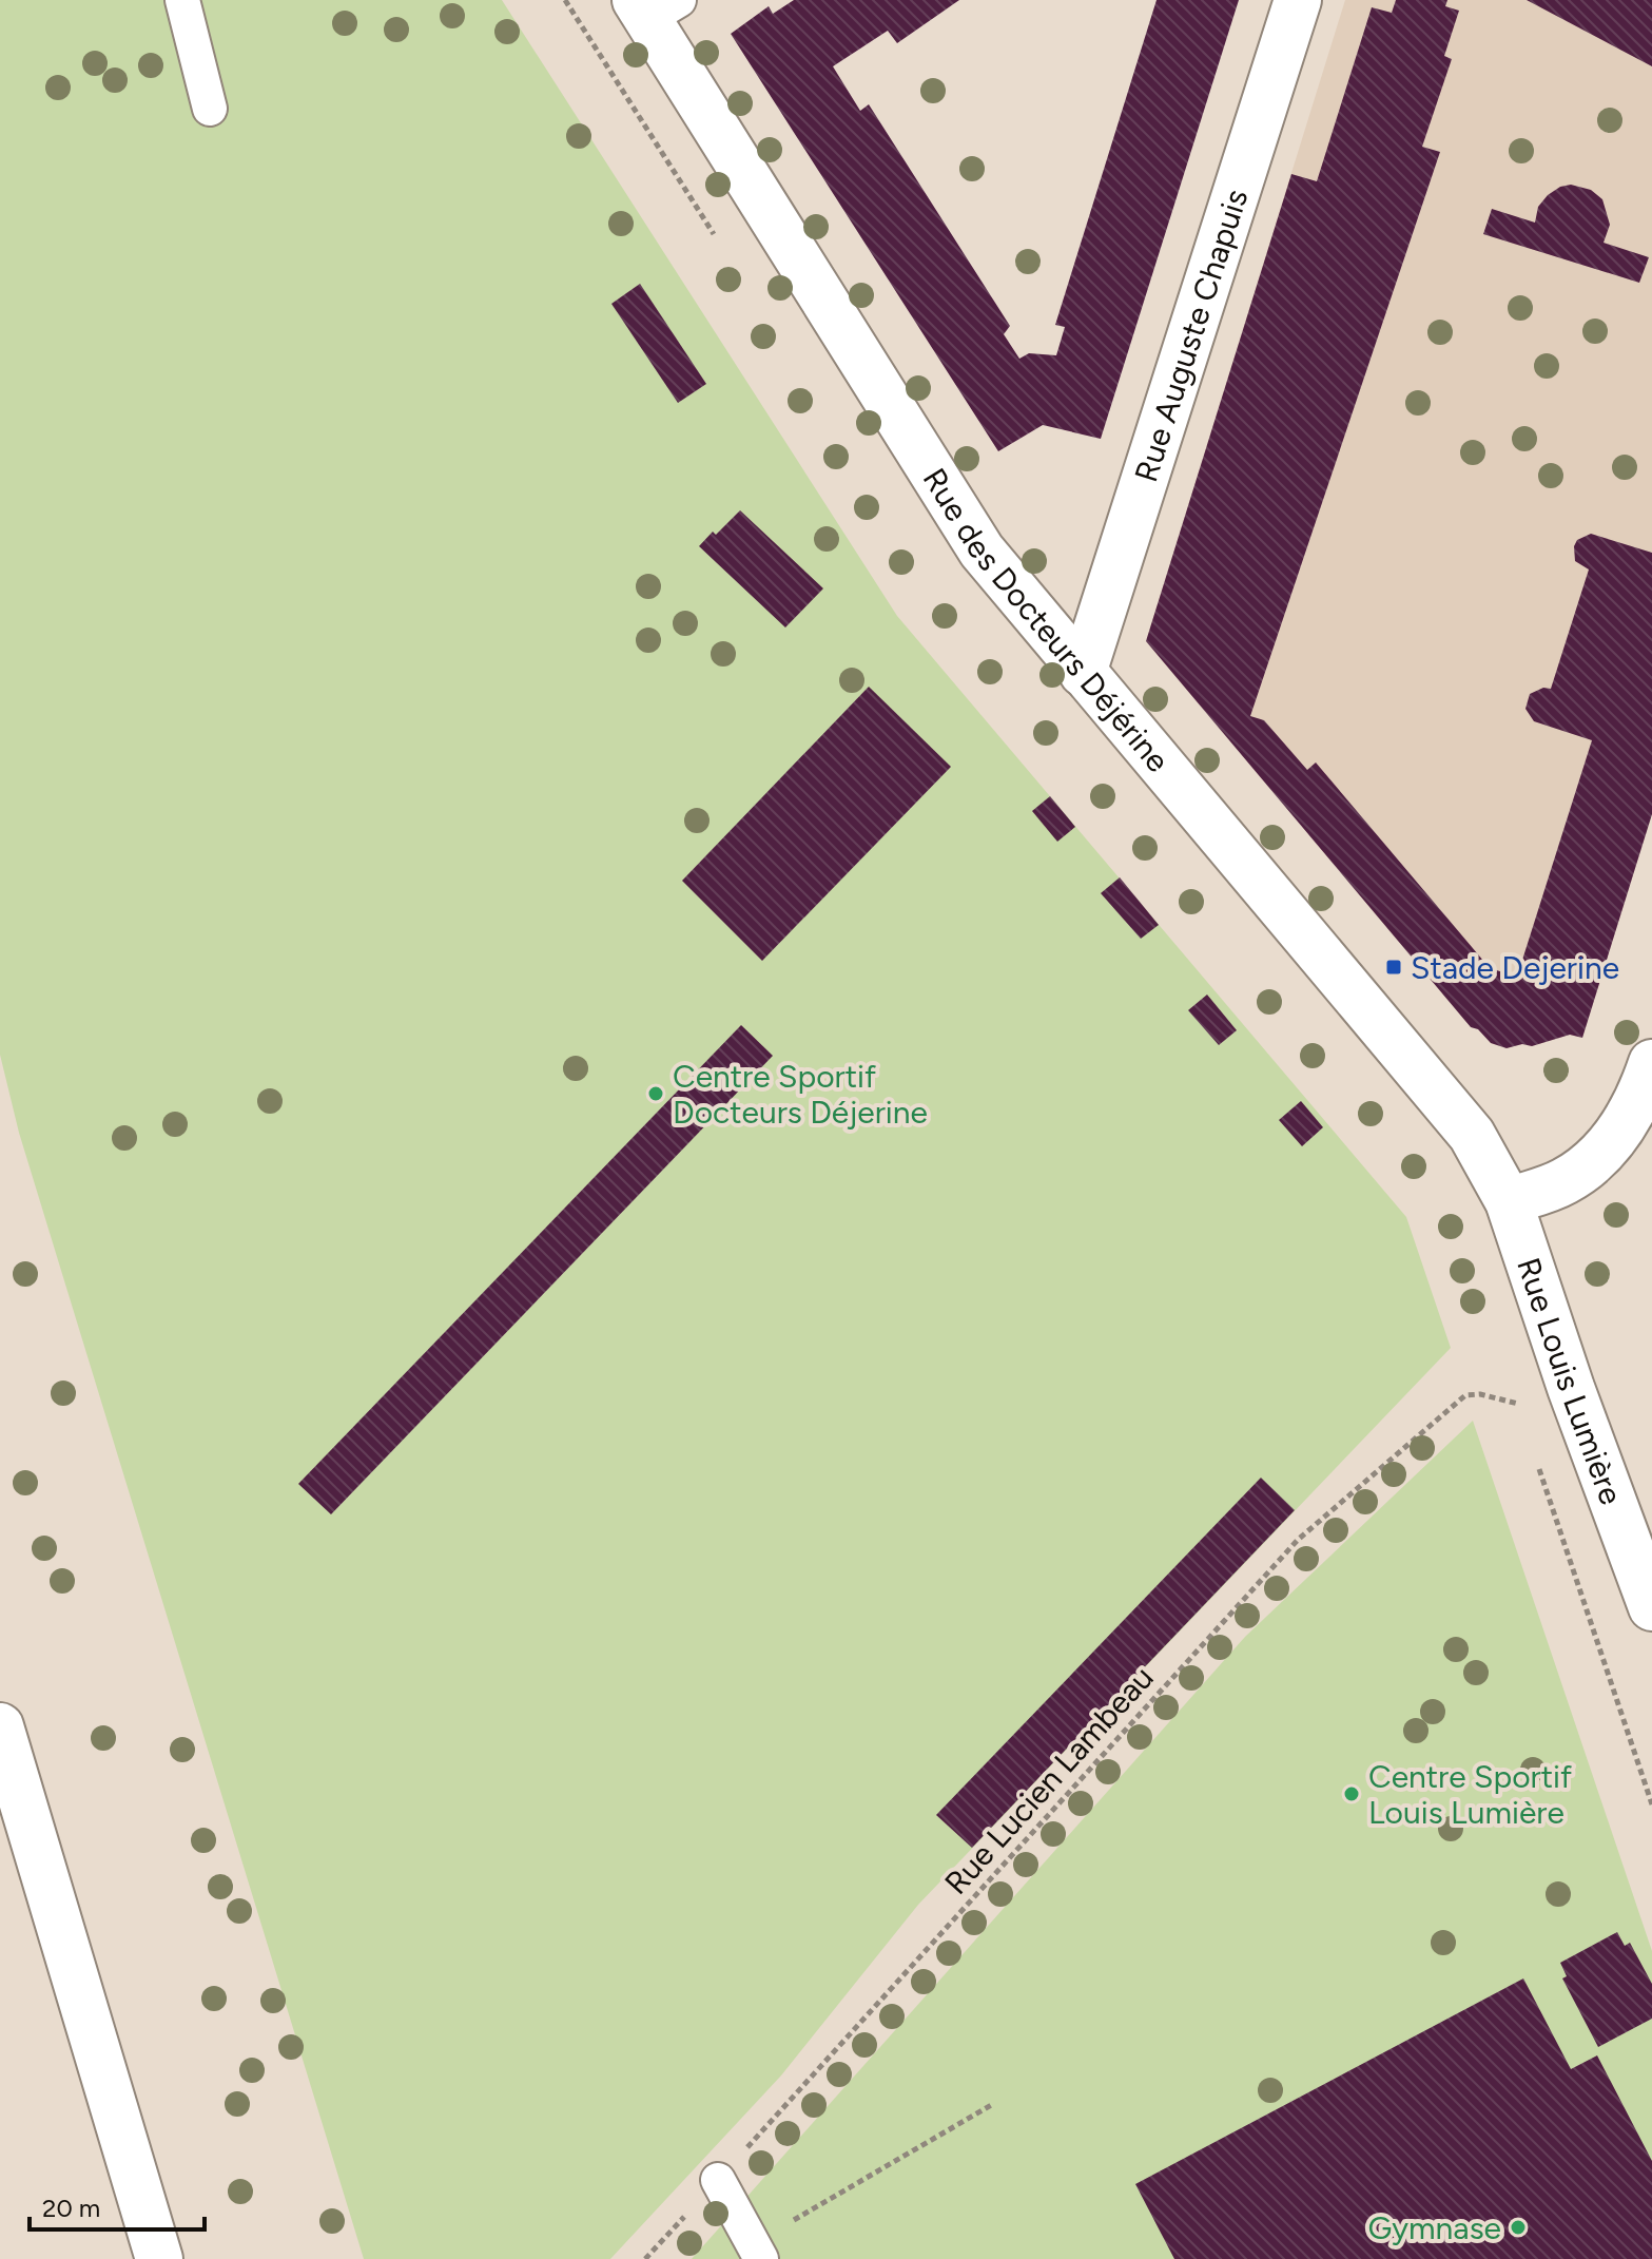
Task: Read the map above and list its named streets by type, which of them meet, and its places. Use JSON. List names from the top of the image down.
{
  "streets": {
    "main road": ["Rue Auguste Chapuis", "Rue des Docteurs Déjérine", "Rue Louis Lumière"],
    "path": ["Rue Lucien Lambeau"]
  },
  "crossings": [
    ["Rue Auguste Chapuis", "Rue des Docteurs Déjérine"],
    ["Rue des Docteurs Déjérine", "Rue Louis Lumière"]
  ],
  "places": {
    "transit": ["Stade Dejerine"],
    "other": ["Centre Sportif Docteurs Déjerine", "Centre Sportif Louis Lumière", "Gymnase"]
  },
  "scale_bar": "20 m"
}
